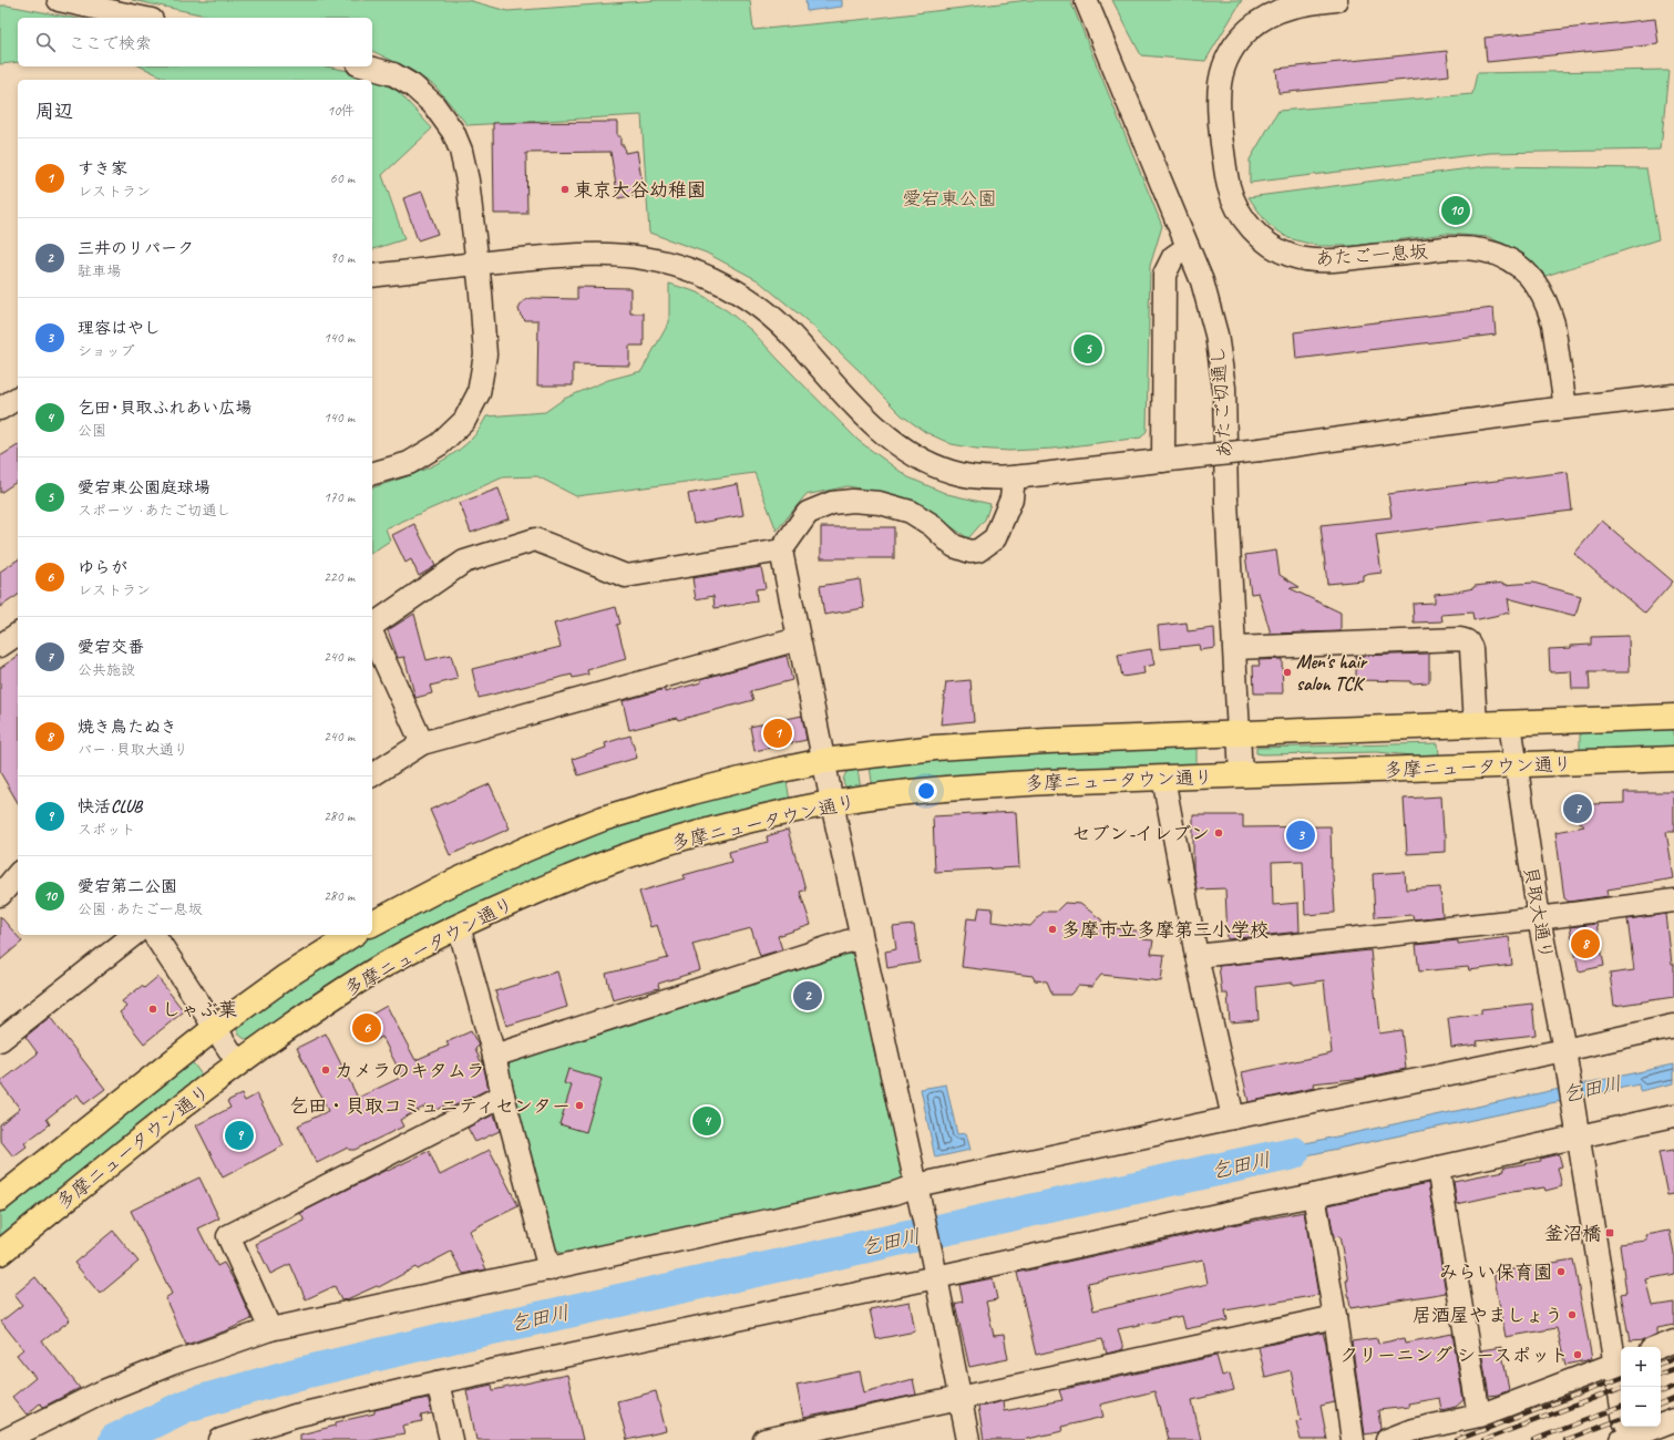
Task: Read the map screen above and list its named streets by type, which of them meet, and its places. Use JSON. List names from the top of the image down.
{
  "streets": {
    "main road": ["多摩ニュータウン通り"],
    "street": ["あたご一息坂", "あたご切通し", "貝取大通り"]
  },
  "crossings": [
    ["あたご切通し", "多摩ニュータウン通り"],
    ["多摩ニュータウン通り", "貝取大通り"]
  ],
  "water": ["乞田川"],
  "parks": ["愛宕東公園"],
  "places": {
    "other": [
      "東京大谷幼稚園",
      "Men's hair salon TCK",
      "セブン-イレブン",
      "多摩市立多摩第三小学校",
      "しゃぶ葉",
      "カメラのキタムラ",
      "乞田・貝取コミュニティセンター",
      "みらい保育園",
      "居酒屋やましょう",
      "クリーニング シースポット"
    ],
    "transit": ["釜沼橋"]
  },
  "page": {
    "search": "ここで検索",
    "heading": ["周辺", "10件"],
    "list": [
      {
        "mark": "1",
        "name": "すき家",
        "note": "レストラン",
        "value": "60 m"
      },
      {
        "mark": "2",
        "name": "三井のリパーク",
        "note": "駐車場",
        "value": "90 m"
      },
      {
        "mark": "3",
        "name": "理容はやし",
        "note": "ショップ",
        "value": "140 m"
      },
      {
        "mark": "4",
        "name": "乞田･貝取ふれあい広場",
        "note": "公園",
        "value": "140 m"
      },
      {
        "mark": "5",
        "name": "愛宕東公園庭球場",
        "note": "スポーツ · あたご切通し",
        "value": "170 m"
      },
      {
        "mark": "6",
        "name": "ゆらが",
        "note": "レストラン",
        "value": "220 m"
      },
      {
        "mark": "7",
        "name": "愛宕交番",
        "note": "公共施設",
        "value": "240 m"
      },
      {
        "mark": "8",
        "name": "焼き鳥たぬき",
        "note": "バー · 貝取大通り",
        "value": "240 m"
      },
      {
        "mark": "9",
        "name": "快活CLUB",
        "note": "スポット",
        "value": "280 m"
      },
      {
        "mark": "10",
        "name": "愛宕第二公園",
        "note": "公園 · あたご一息坂",
        "value": "280 m"
      }
    ],
    "pins": [
      "10",
      "5",
      "1",
      "7",
      "3",
      "8",
      "2",
      "6",
      "4",
      "9"
    ],
    "map_buttons": ["+", "−"]
  }
}
